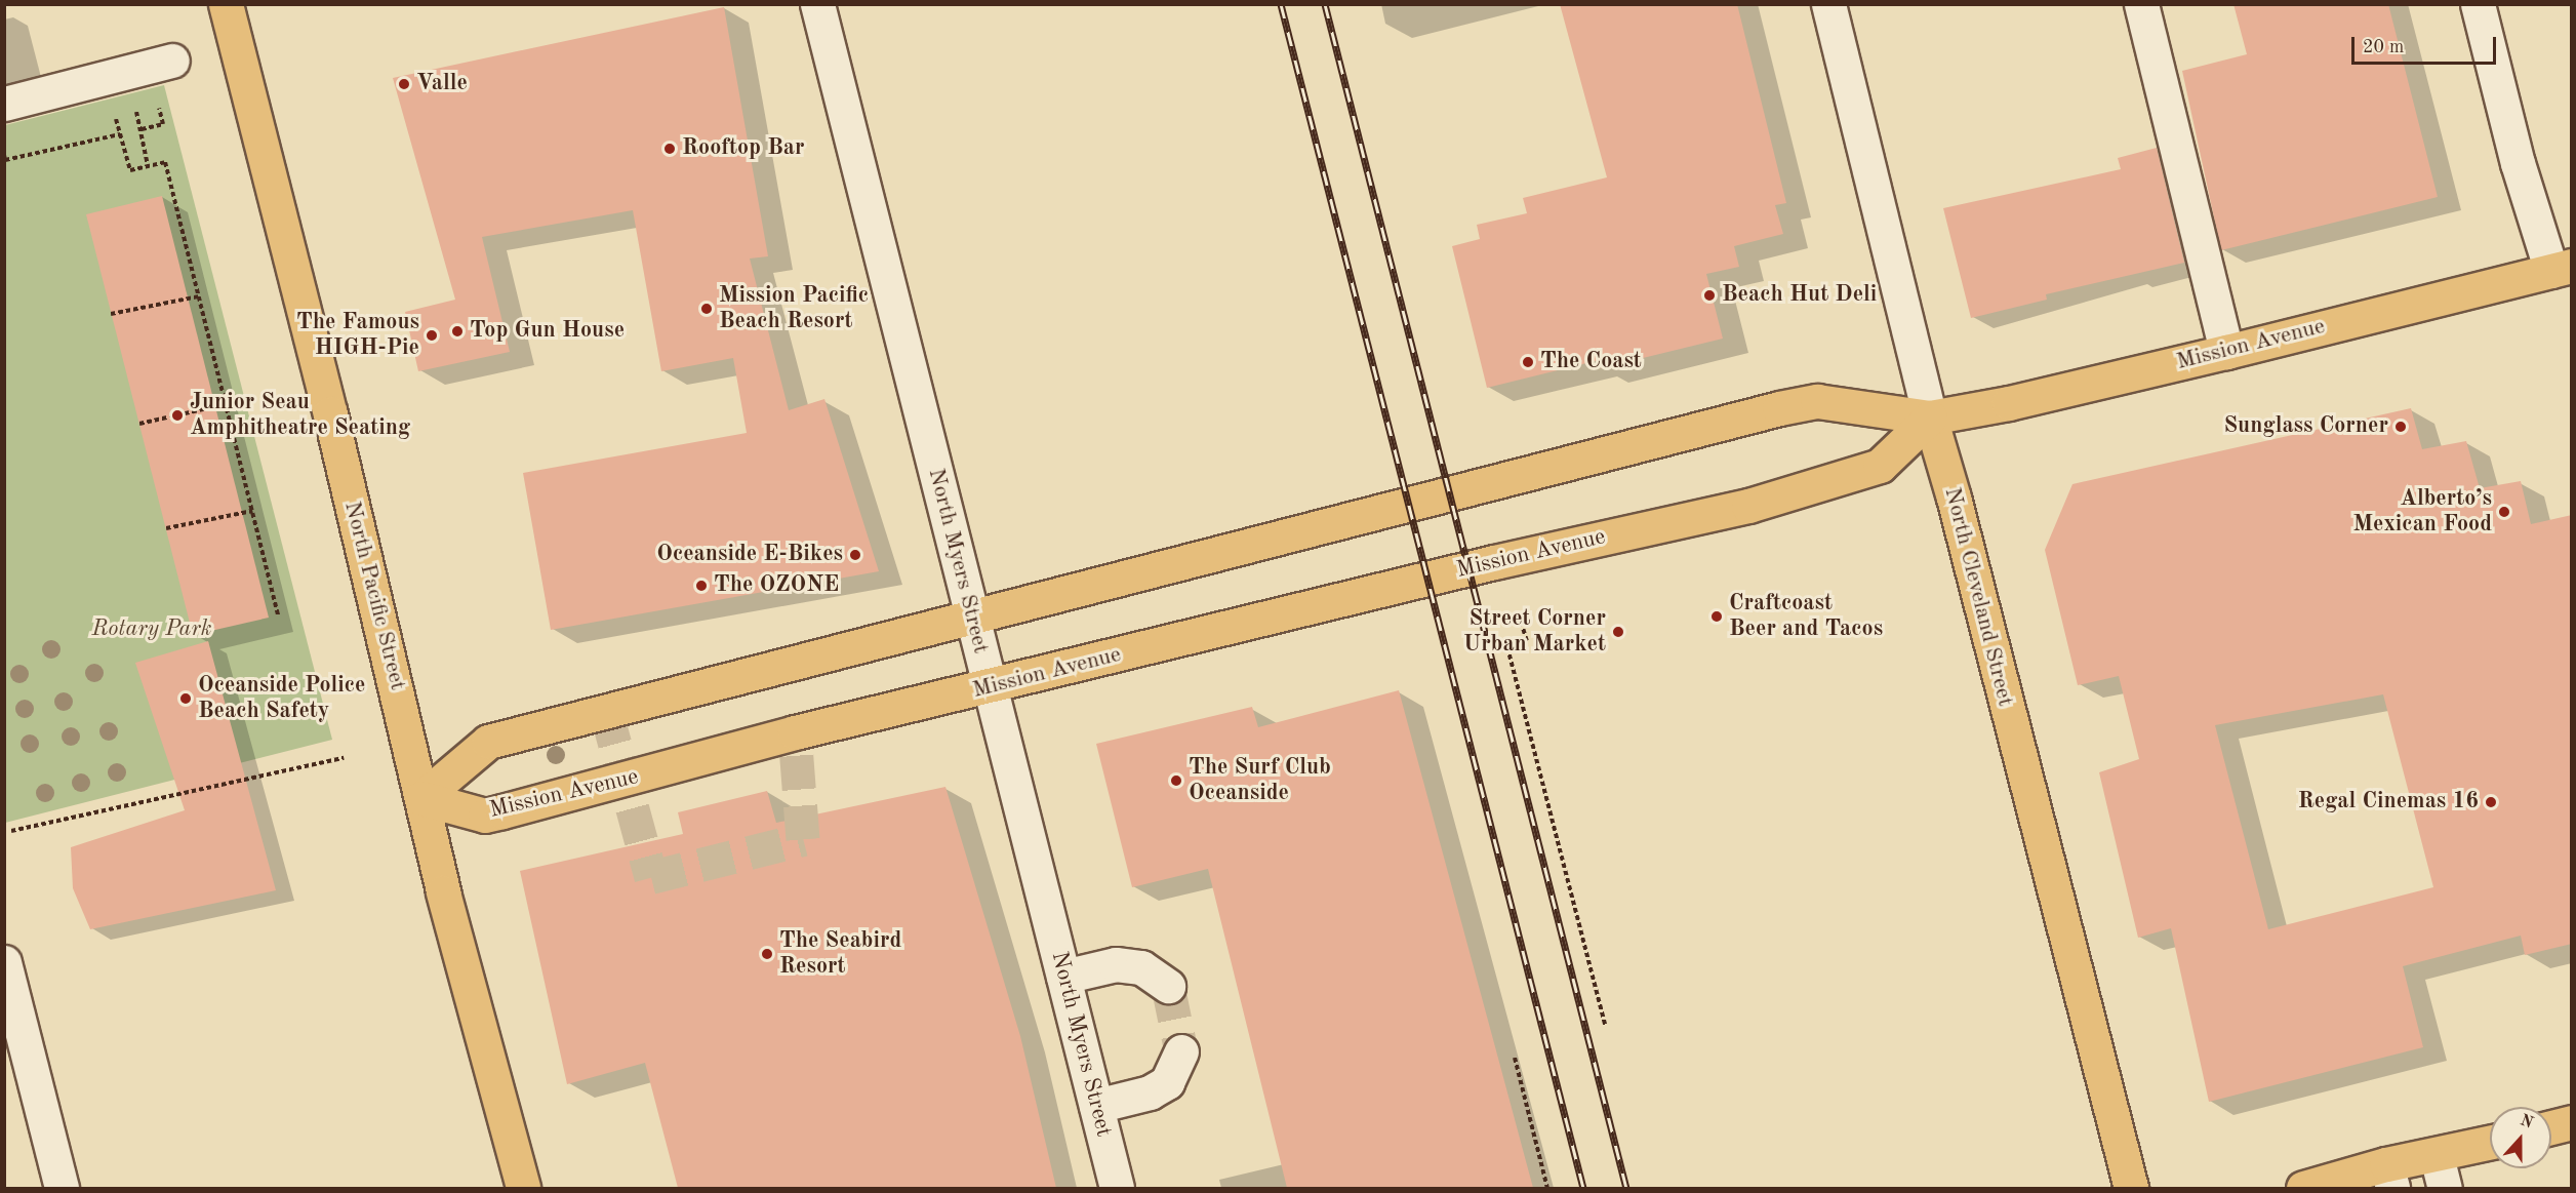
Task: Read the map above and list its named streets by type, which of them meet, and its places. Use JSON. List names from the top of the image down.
{
  "streets": {
    "main road": ["Mission Avenue", "North Pacific Street", "North Cleveland Street"],
    "street": ["North Myers Street"]
  },
  "crossings": [
    ["Mission Avenue", "North Myers Street"],
    ["Mission Avenue", "North Pacific Street"],
    ["Mission Avenue", "North Cleveland Street"]
  ],
  "parks": ["Rotary Park"],
  "places": [
    "Valle",
    "Rooftop Bar",
    "Beach Hut Deli",
    "Mission Pacific Beach Resort",
    "Top Gun House",
    "The Famous HIGH-Pie",
    "The Coast",
    "Junior Seau Amphitheatre Seating",
    "Sunglass Corner",
    "Alberto’s Mexican Food",
    "Oceanside E-Bikes",
    "The OZONE",
    "Craftcoast Beer and Tacos",
    "Street Corner Urban Market",
    "Oceanside Police Beach Safety",
    "The Surf Club Oceanside",
    "Regal Cinemas 16",
    "The Seabird Resort"
  ],
  "scale_bar": "20 m",
  "north": "top"
}
